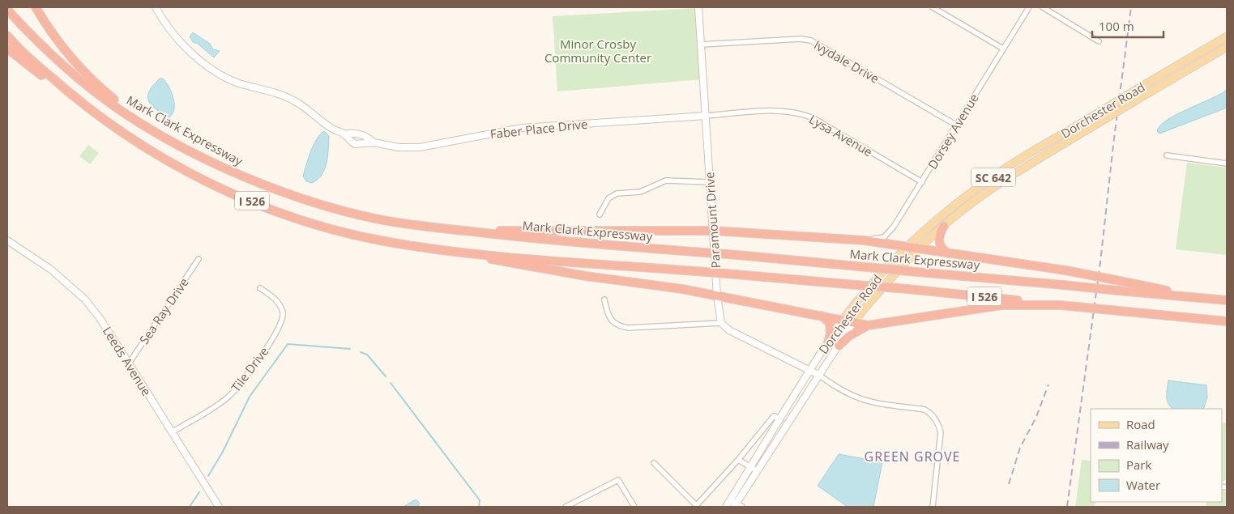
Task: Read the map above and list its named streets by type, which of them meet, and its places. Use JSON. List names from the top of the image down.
{
  "streets": {
    "highway": ["Mark Clark Expressway", "I 526"],
    "main road": ["Dorchester Road", "SC 642"],
    "street": [
      "Ivydale Drive",
      "Faber Place Drive",
      "Dorsey Avenue",
      "Lysa Avenue",
      "Paramount Drive",
      "Sea Ray Drive",
      "Leeds Avenue",
      "Tile Drive"
    ]
  },
  "crossings": [
    ["Ivydale Drive", "Dorsey Avenue"],
    ["Ivydale Drive", "Paramount Drive"],
    ["Faber Place Drive", "Lysa Avenue"],
    ["Faber Place Drive", "Paramount Drive"],
    ["Dorsey Avenue", "Lysa Avenue"],
    ["Lysa Avenue", "Paramount Drive"],
    ["Sea Ray Drive", "Leeds Avenue"],
    ["Leeds Avenue", "Tile Drive"]
  ],
  "districts": ["GREEN GROVE"],
  "parks": ["Minor Crosby Community Center"],
  "legend": [
    "Road",
    "Railway",
    "Park",
    "Water"
  ],
  "scale_bar": "100 m"
}
